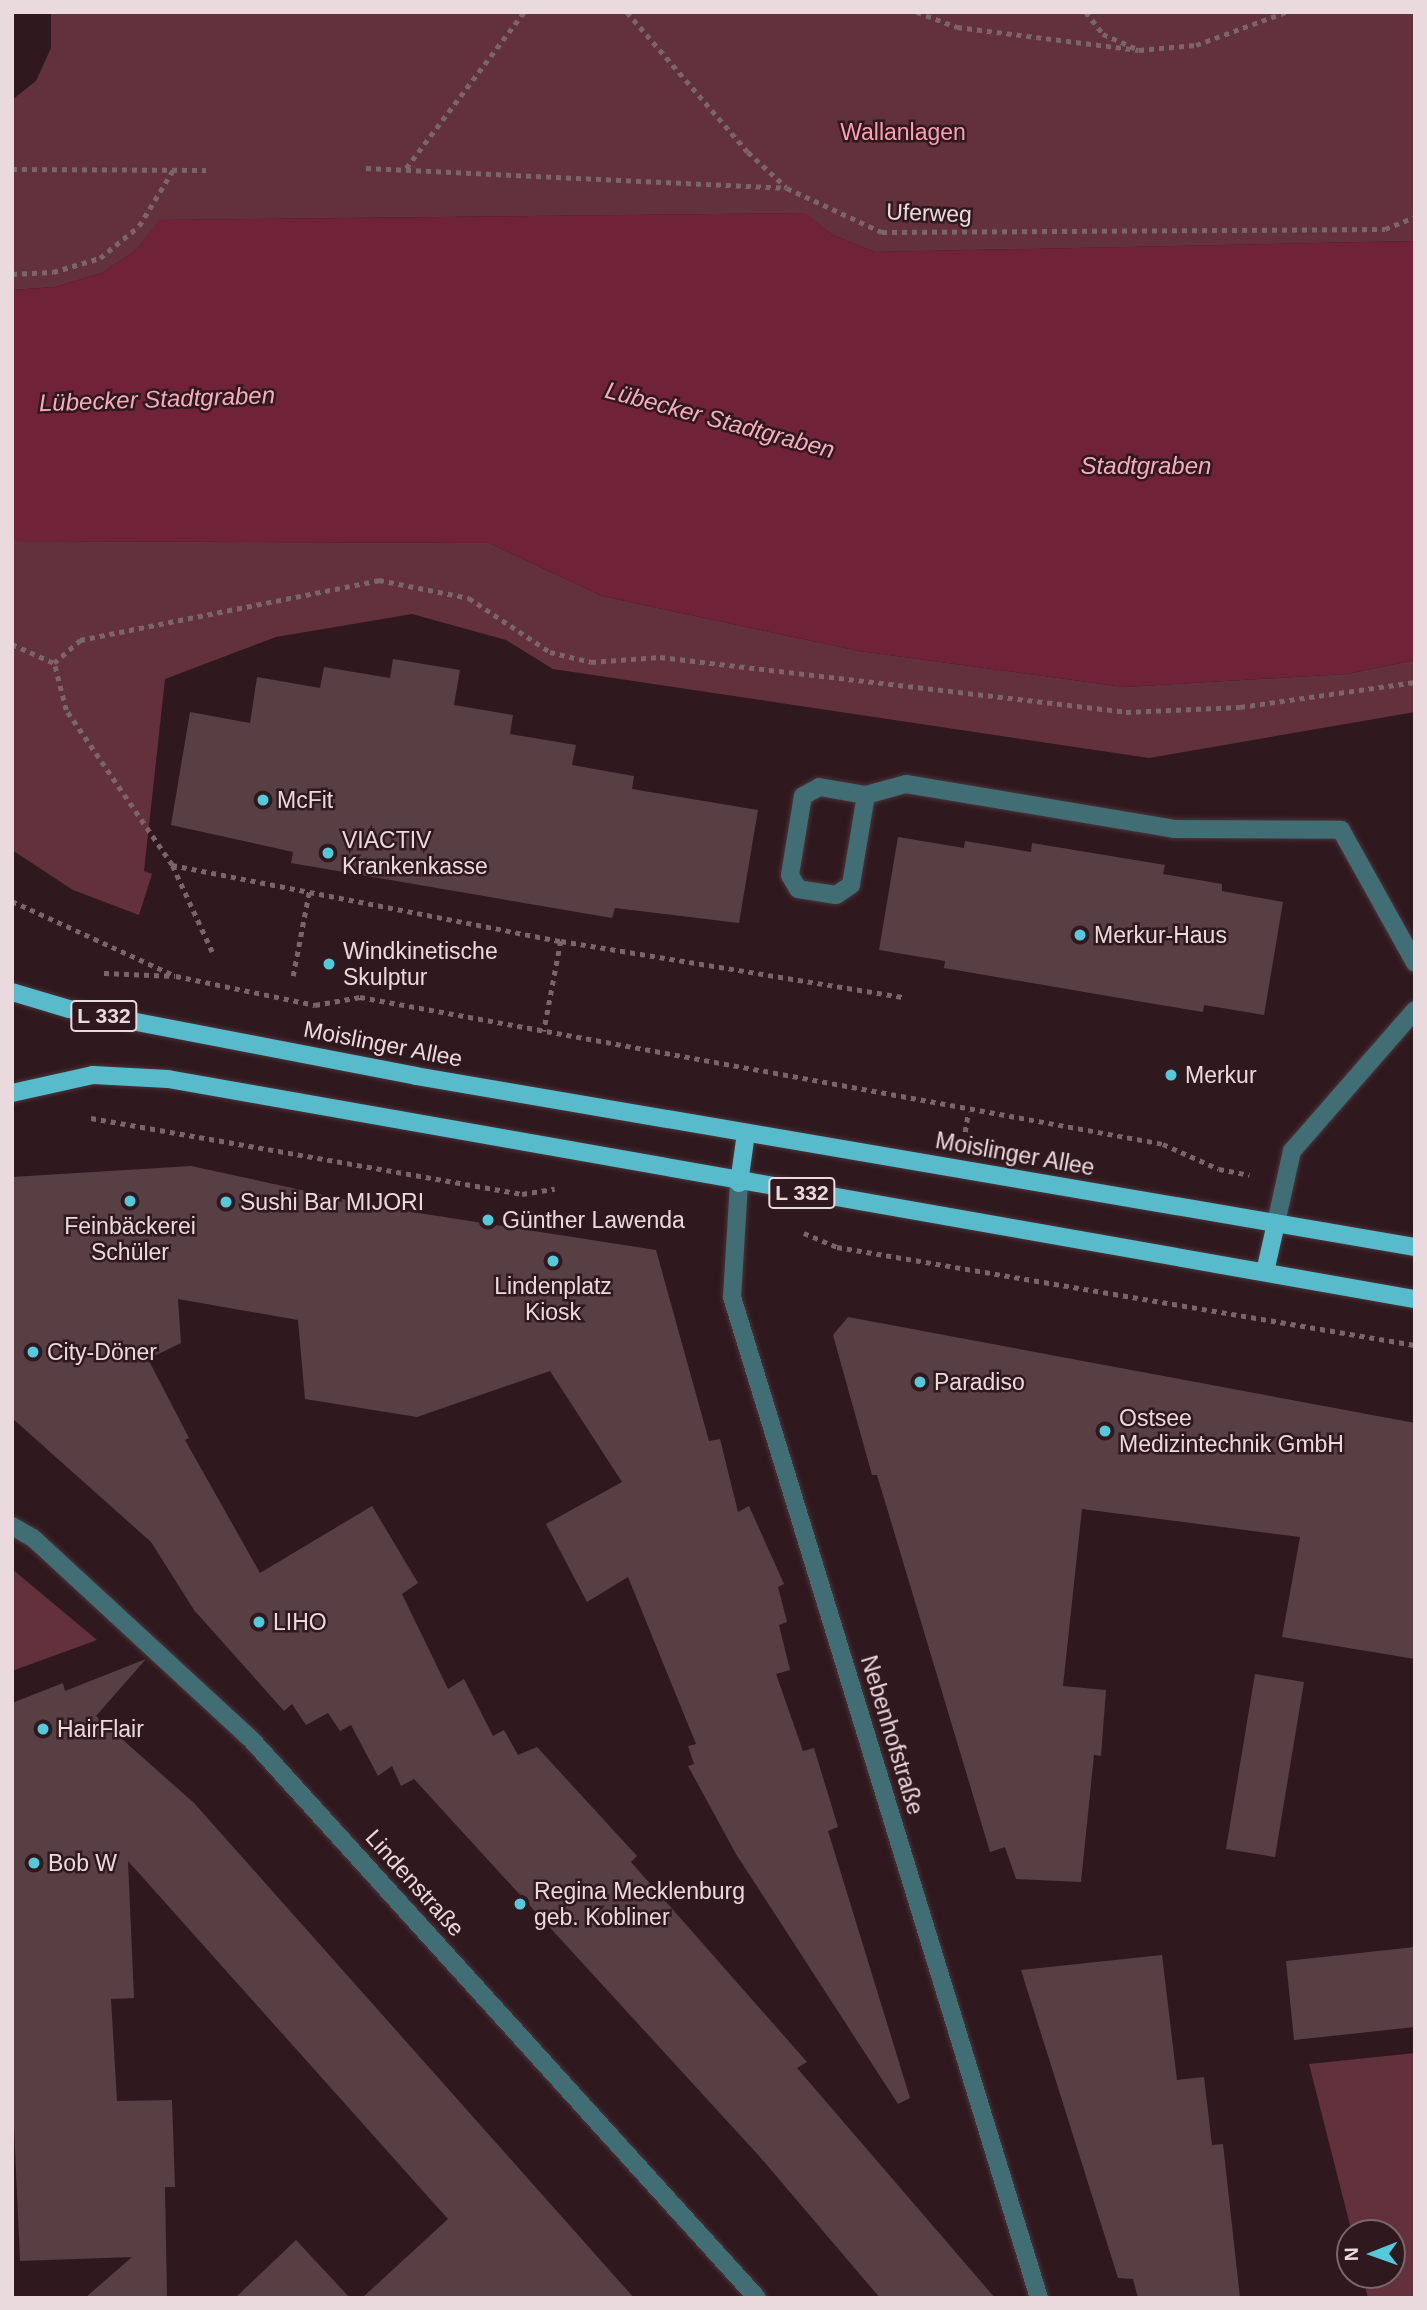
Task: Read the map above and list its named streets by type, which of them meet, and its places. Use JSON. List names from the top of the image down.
{
  "streets": {
    "main road": ["L 332", "Moislinger Allee"],
    "street": ["Nebenhofstraße", "Lindenstraße"],
    "path": ["Uferweg"]
  },
  "crossings": [
    ["L 332", "Nebenhofstraße"]
  ],
  "water": ["Lübecker Stadtgraben", "Stadtgraben"],
  "parks": ["Wallanlagen"],
  "places": [
    "McFit",
    "VIACTIV Krankenkasse",
    "Merkur-Haus",
    "Windkinetische Skulptur",
    "Merkur",
    "Feinbäckerei Schüler",
    "Sushi Bar MIJORI",
    "Günther Lawenda",
    "Lindenplatz Kiosk",
    "City-Döner",
    "Paradiso",
    "Ostsee Medizintechnik GmbH",
    "LIHO",
    "HairFlair",
    "Bob W",
    "Regina Mecklenburg geb. Kobliner"
  ],
  "north": "left"
}
